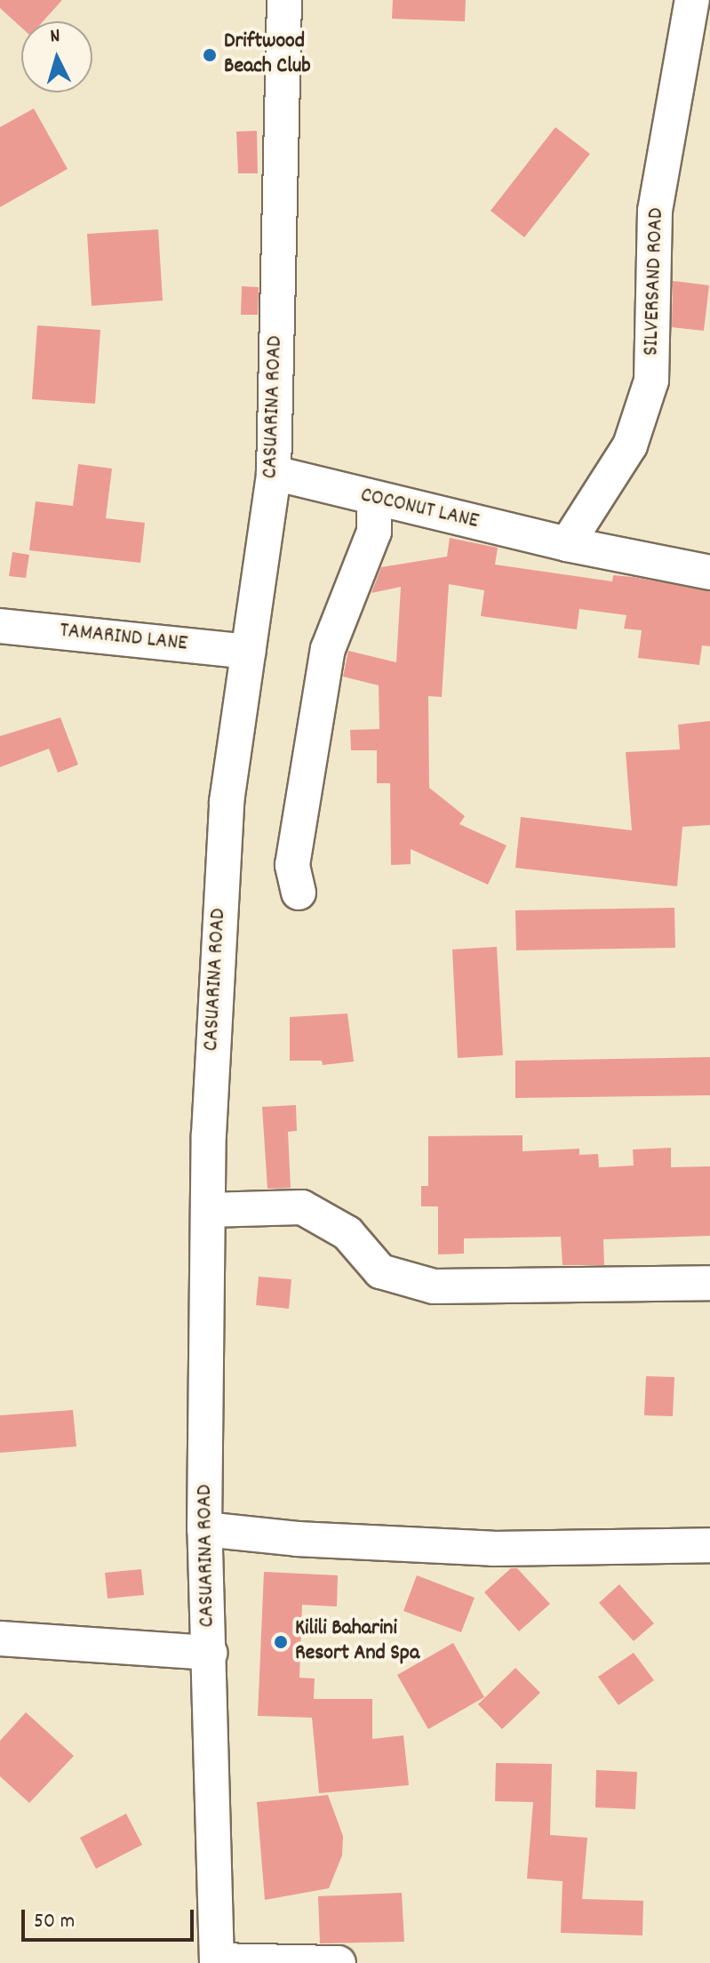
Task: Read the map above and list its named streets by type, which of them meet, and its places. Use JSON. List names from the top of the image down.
{
  "streets": {
    "street": [
      "SILVERSAND ROAD",
      "CASUARINA ROAD",
      "COCONUT LANE",
      "TAMARIND LANE"
    ]
  },
  "crossings": [
    ["SILVERSAND ROAD", "COCONUT LANE"],
    ["CASUARINA ROAD", "COCONUT LANE"],
    ["CASUARINA ROAD", "TAMARIND LANE"]
  ],
  "places": ["Driftwood Beach Club", "Kilili Baharini Resort And Spa"],
  "scale_bar": "50 m",
  "north": "top"
}
